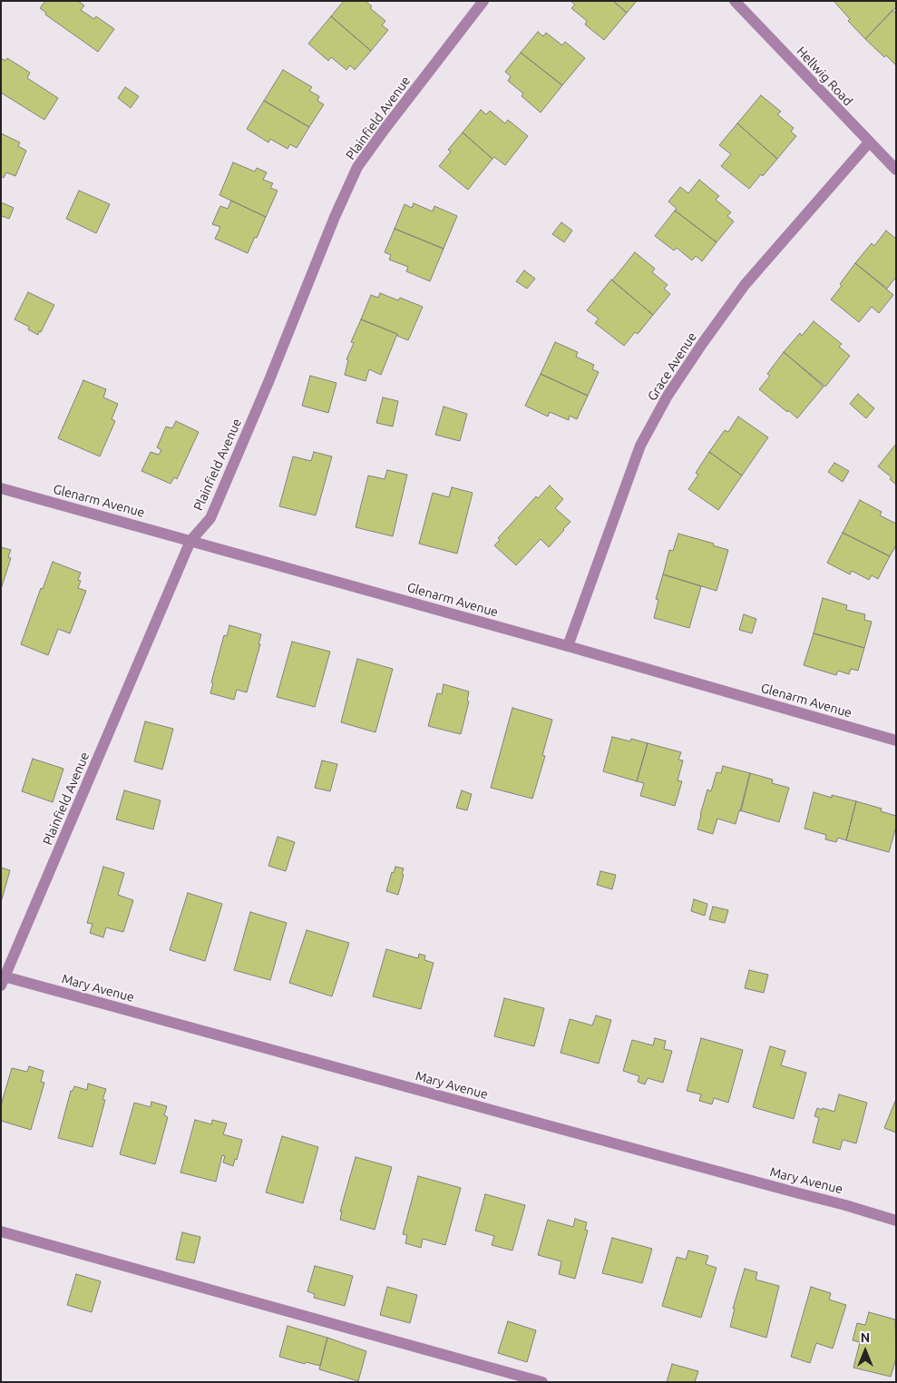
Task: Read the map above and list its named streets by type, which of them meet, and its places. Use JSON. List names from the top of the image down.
{
  "streets": {
    "street": [
      "Hellwig Road",
      "Plainfield Avenue",
      "Grace Avenue",
      "Glenarm Avenue",
      "Mary Avenue"
    ]
  },
  "crossings": [
    ["Hellwig Road", "Grace Avenue"],
    ["Plainfield Avenue", "Glenarm Avenue"],
    ["Plainfield Avenue", "Mary Avenue"],
    ["Grace Avenue", "Glenarm Avenue"]
  ],
  "north": "top"
}
